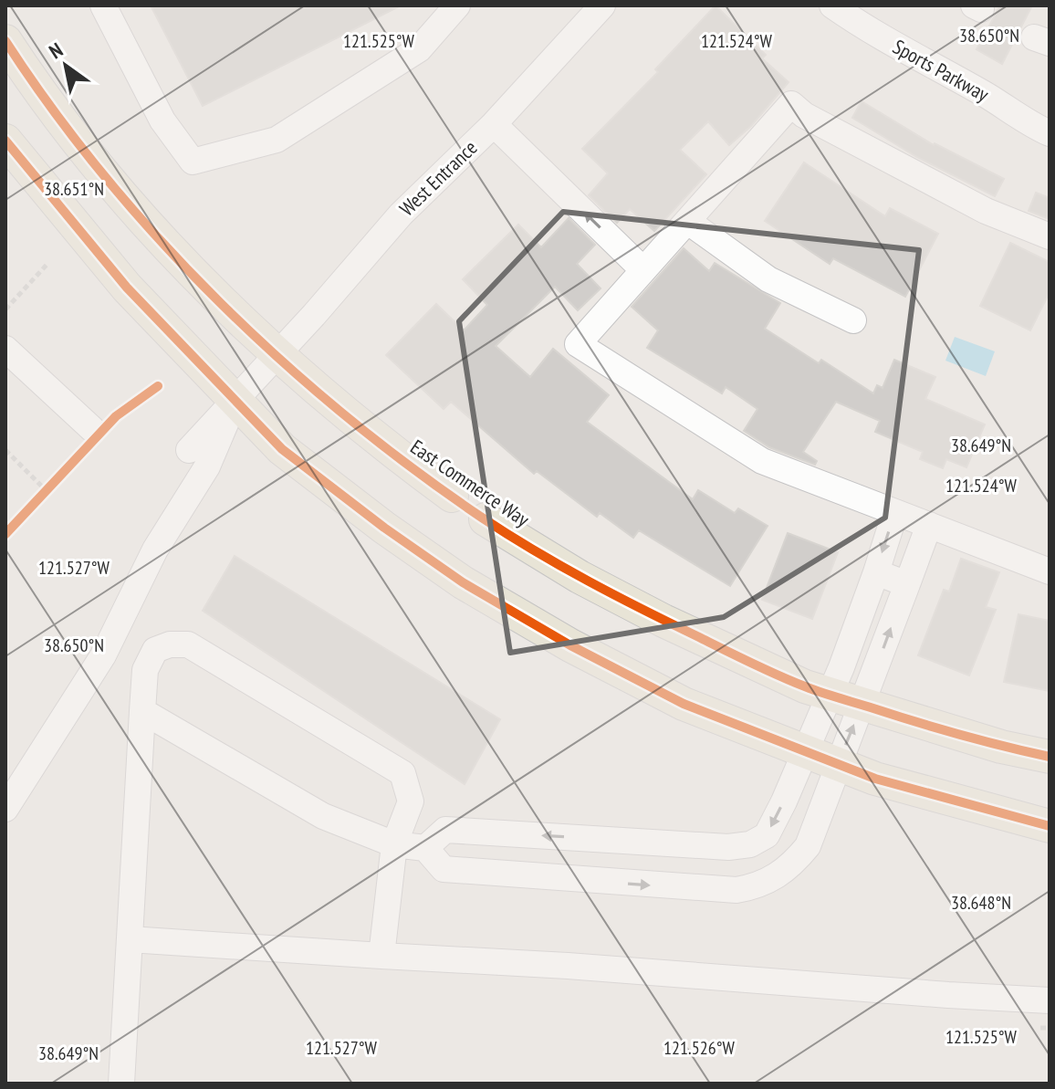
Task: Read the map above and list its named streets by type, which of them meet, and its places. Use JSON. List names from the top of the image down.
{
  "streets": {
    "main road": ["East Commerce Way"],
    "street": ["Sports Parkway", "West Entrance"]
  },
  "crossings": [
    ["West Entrance", "East Commerce Way"]
  ],
  "north": "top left",
  "coordinates": [
    "38.650°N",
    "121.525°W",
    "121.524°W",
    "38.651°N",
    "38.649°N",
    "121.527°W",
    "38.648°N",
    "121.526°W"
  ]
}
